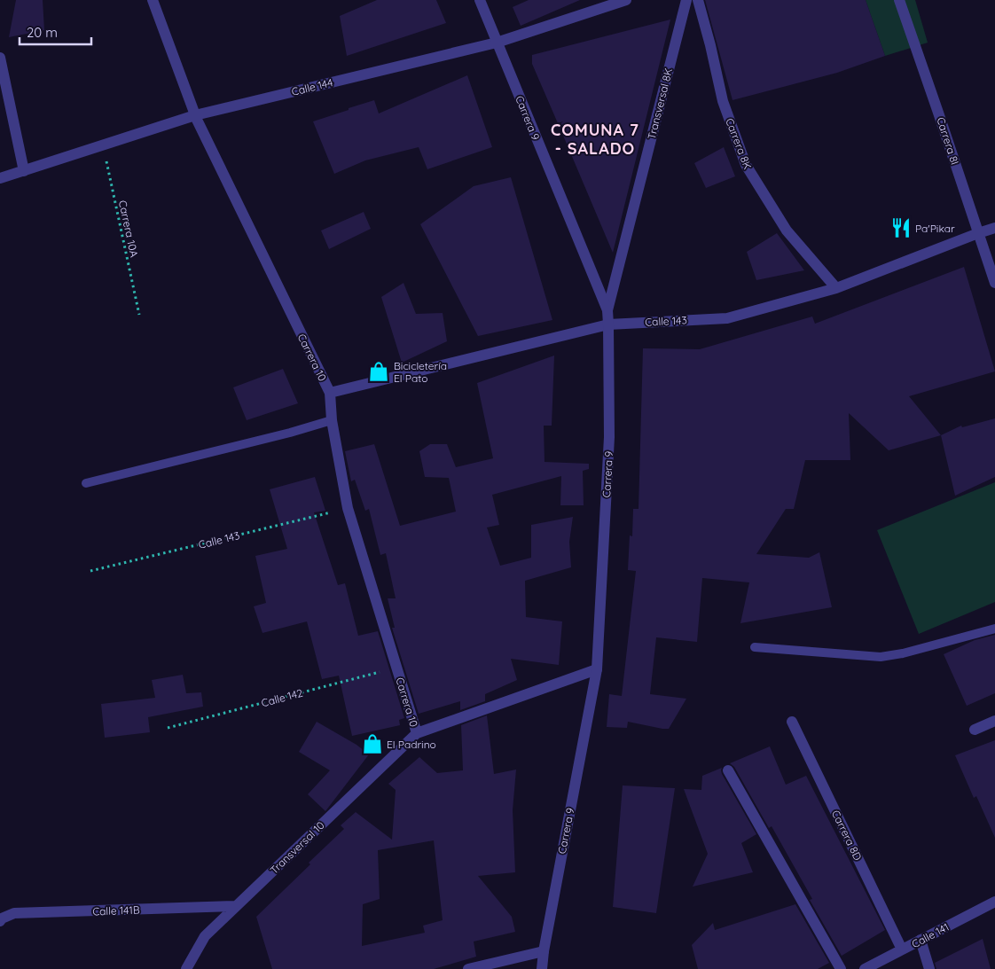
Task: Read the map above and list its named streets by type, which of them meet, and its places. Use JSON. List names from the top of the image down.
{
  "streets": {
    "street": [
      "Calle 144",
      "Transversal 8K",
      "Carrera 9",
      "Carrera 8I",
      "Carrera 8K",
      "Calle 143",
      "Carrera 10",
      "Carrera 8D",
      "Transversal 10",
      "Calle 141B",
      "Calle 141"
    ],
    "path": ["Carrera 10A", "Calle 142"]
  },
  "crossings": [
    ["Calle 144", "Carrera 9"],
    ["Calle 144", "Carrera 10A"],
    ["Calle 144", "Carrera 10"],
    ["Transversal 8K", "Carrera 9"],
    ["Carrera 9", "Calle 143"],
    ["Carrera 8I", "Calle 143"],
    ["Carrera 8K", "Calle 143"],
    ["Calle 143", "Carrera 10"],
    ["Carrera 10", "Calle 142"],
    ["Carrera 10", "Transversal 10"],
    ["Carrera 8D", "Calle 141"],
    ["Transversal 10", "Calle 141B"]
  ],
  "districts": ["COMUNA 7 - SALADO"],
  "places": {
    "restaurant": ["Pa'Pikar"],
    "shop": ["Bicicletería El Pato", "El Padrino"]
  },
  "scale_bar": "20 m"
}
